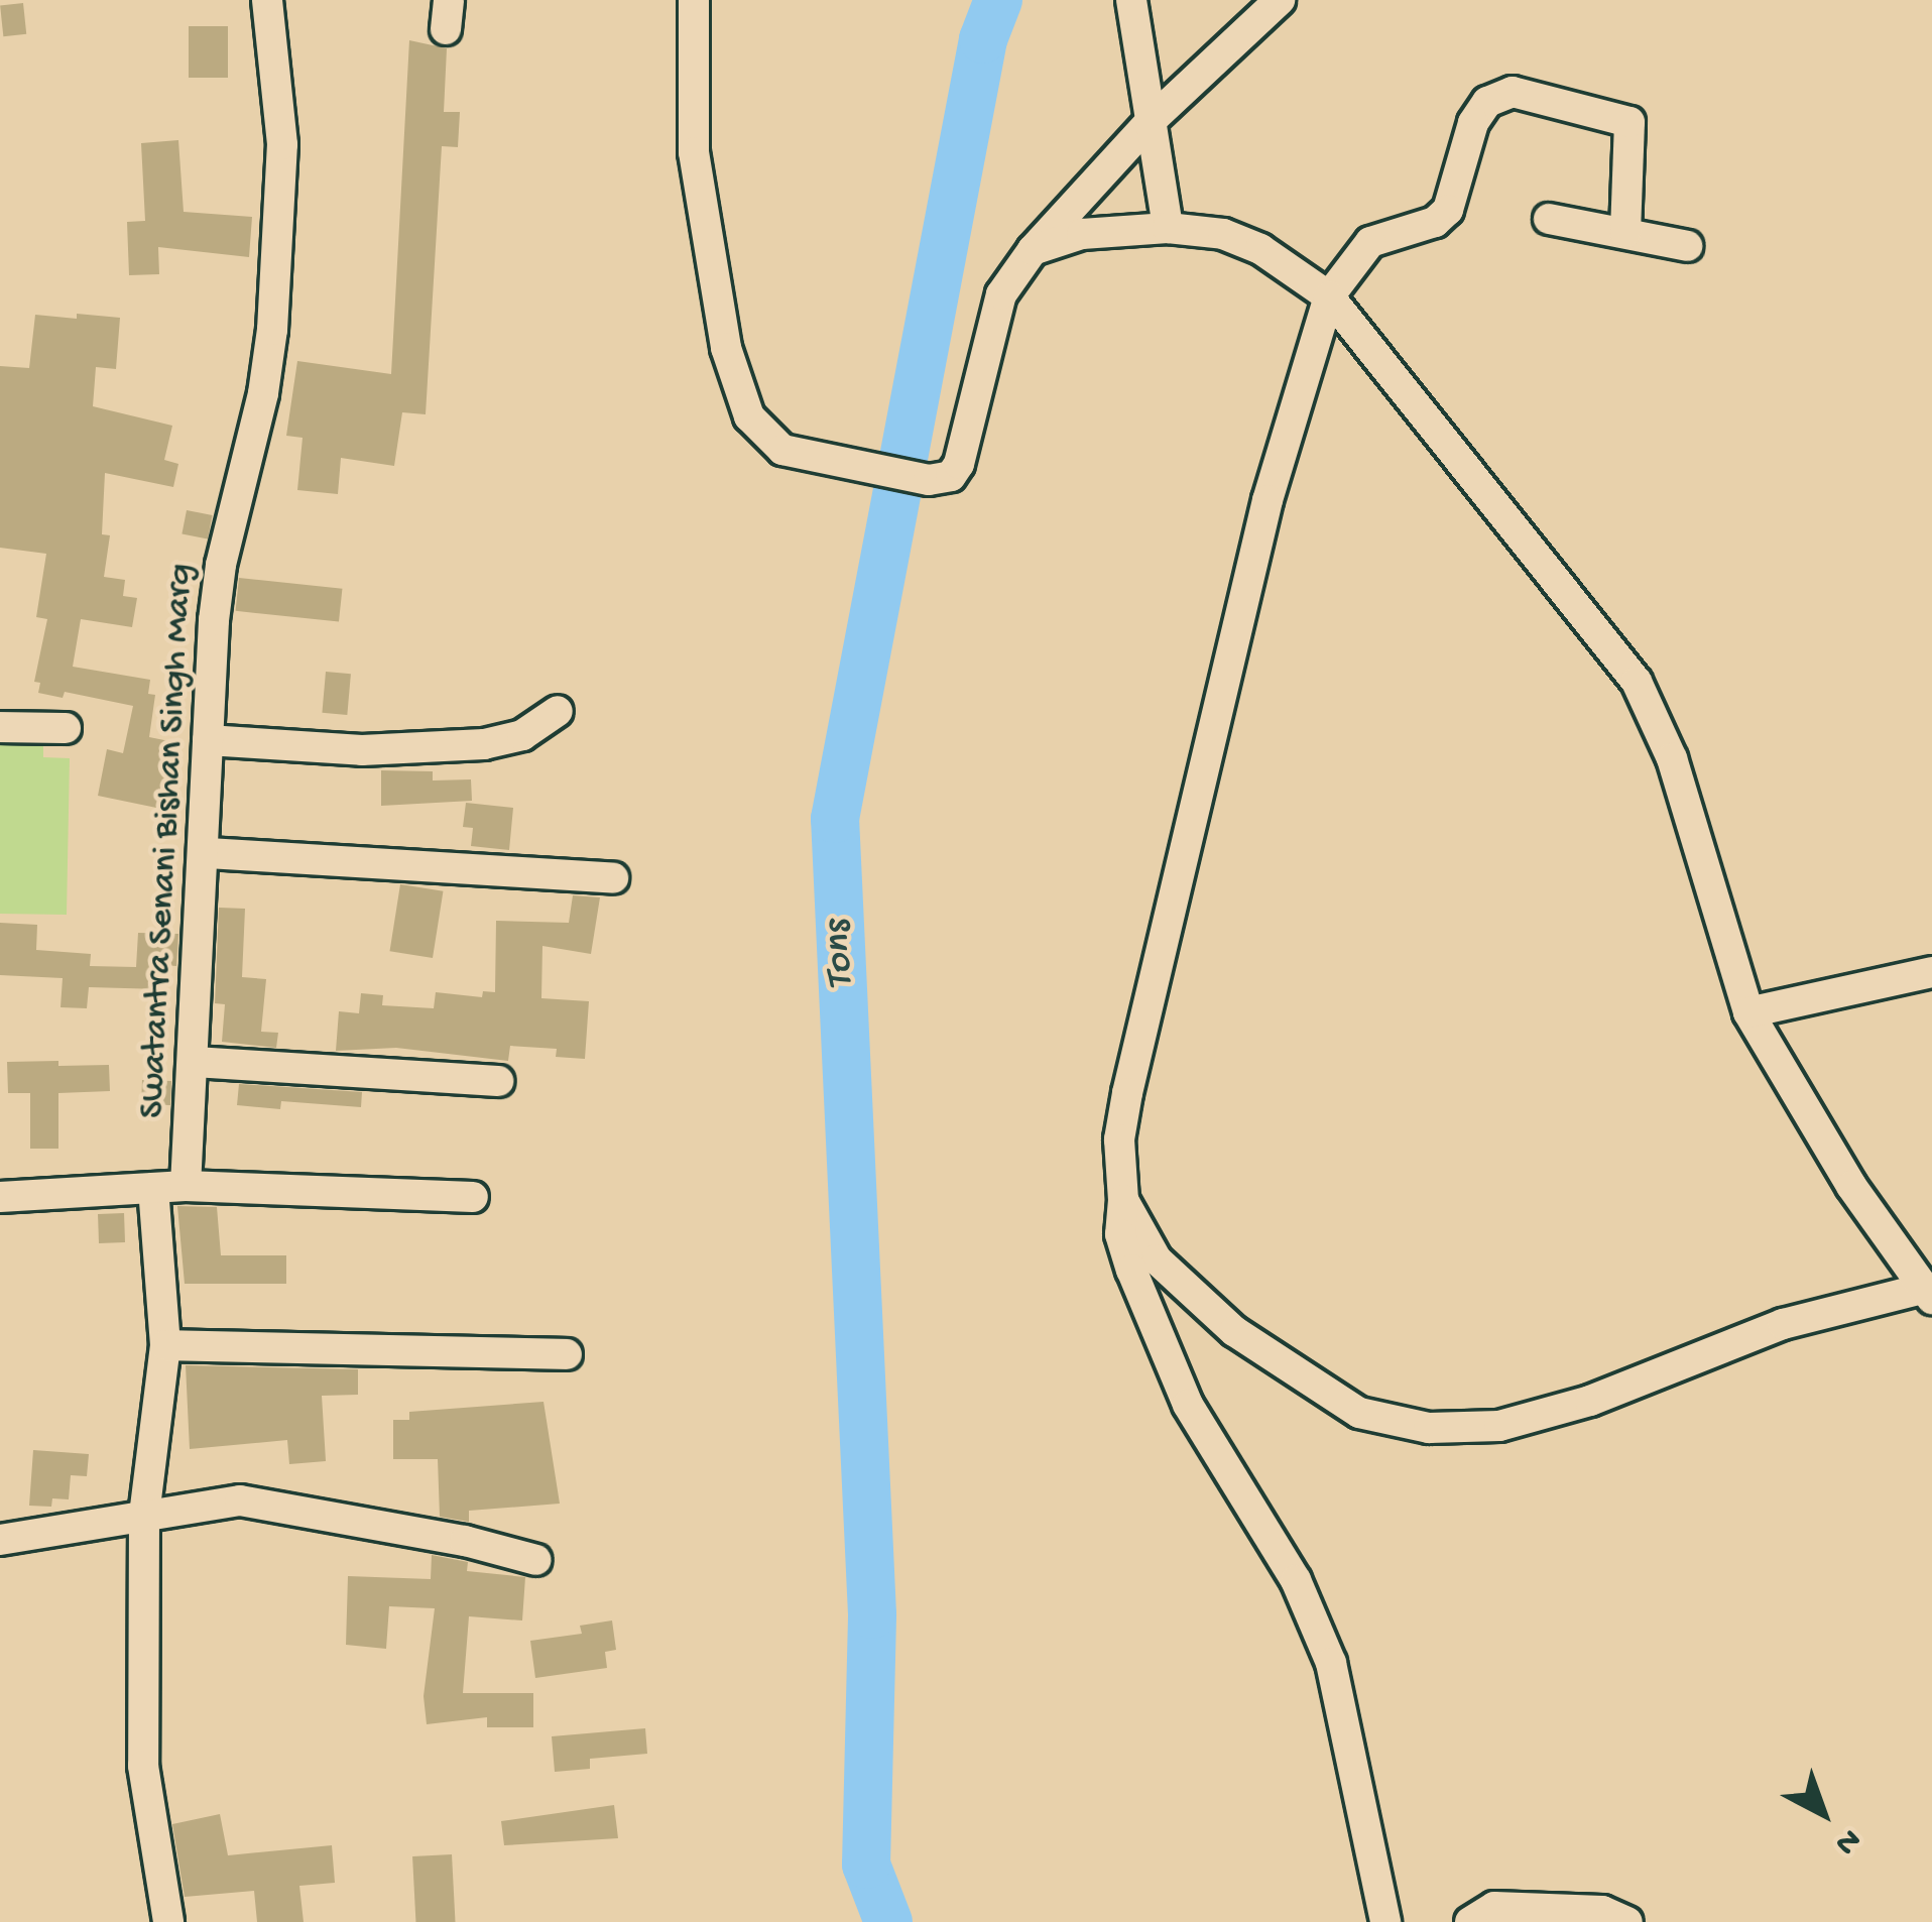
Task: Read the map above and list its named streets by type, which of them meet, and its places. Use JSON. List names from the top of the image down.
{
  "streets": {
    "street": ["Swatantra Senani Bishan Singh Marg"]
  },
  "water": ["Tons"],
  "north": "bottom right"
}
